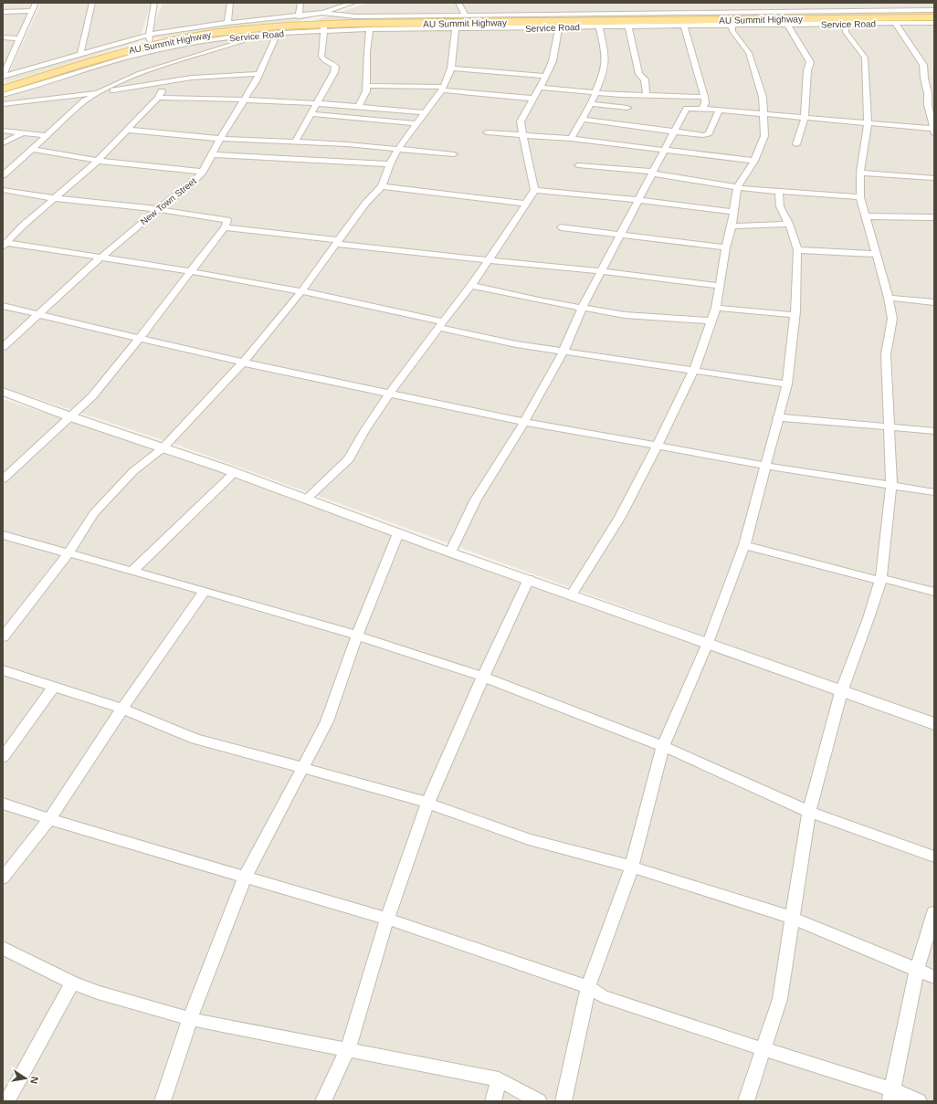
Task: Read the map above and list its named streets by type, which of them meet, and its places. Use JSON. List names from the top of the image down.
{
  "streets": {
    "main road": ["AU Summit Highway"],
    "street": ["Service Road", "New Town Street"]
  },
  "crossings": [
    ["AU Summit Highway", "Service Road"],
    ["Service Road", "New Town Street"]
  ],
  "north": "right"
}
